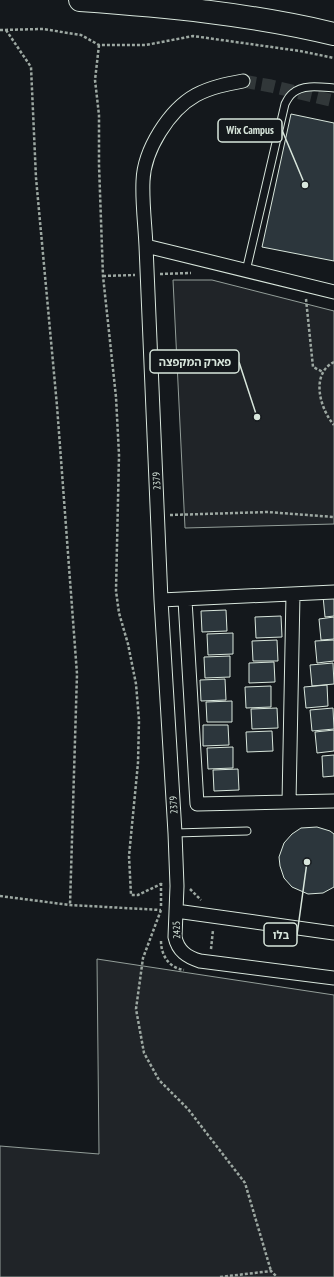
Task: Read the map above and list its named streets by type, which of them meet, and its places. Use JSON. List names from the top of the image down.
{
  "streets": {
    "street": ["2379", "2425"]
  },
  "crossings": [
    ["2379", "2425"]
  ],
  "places": ["Wix Campus", "פארק המקפצה", "בלו"]
}
